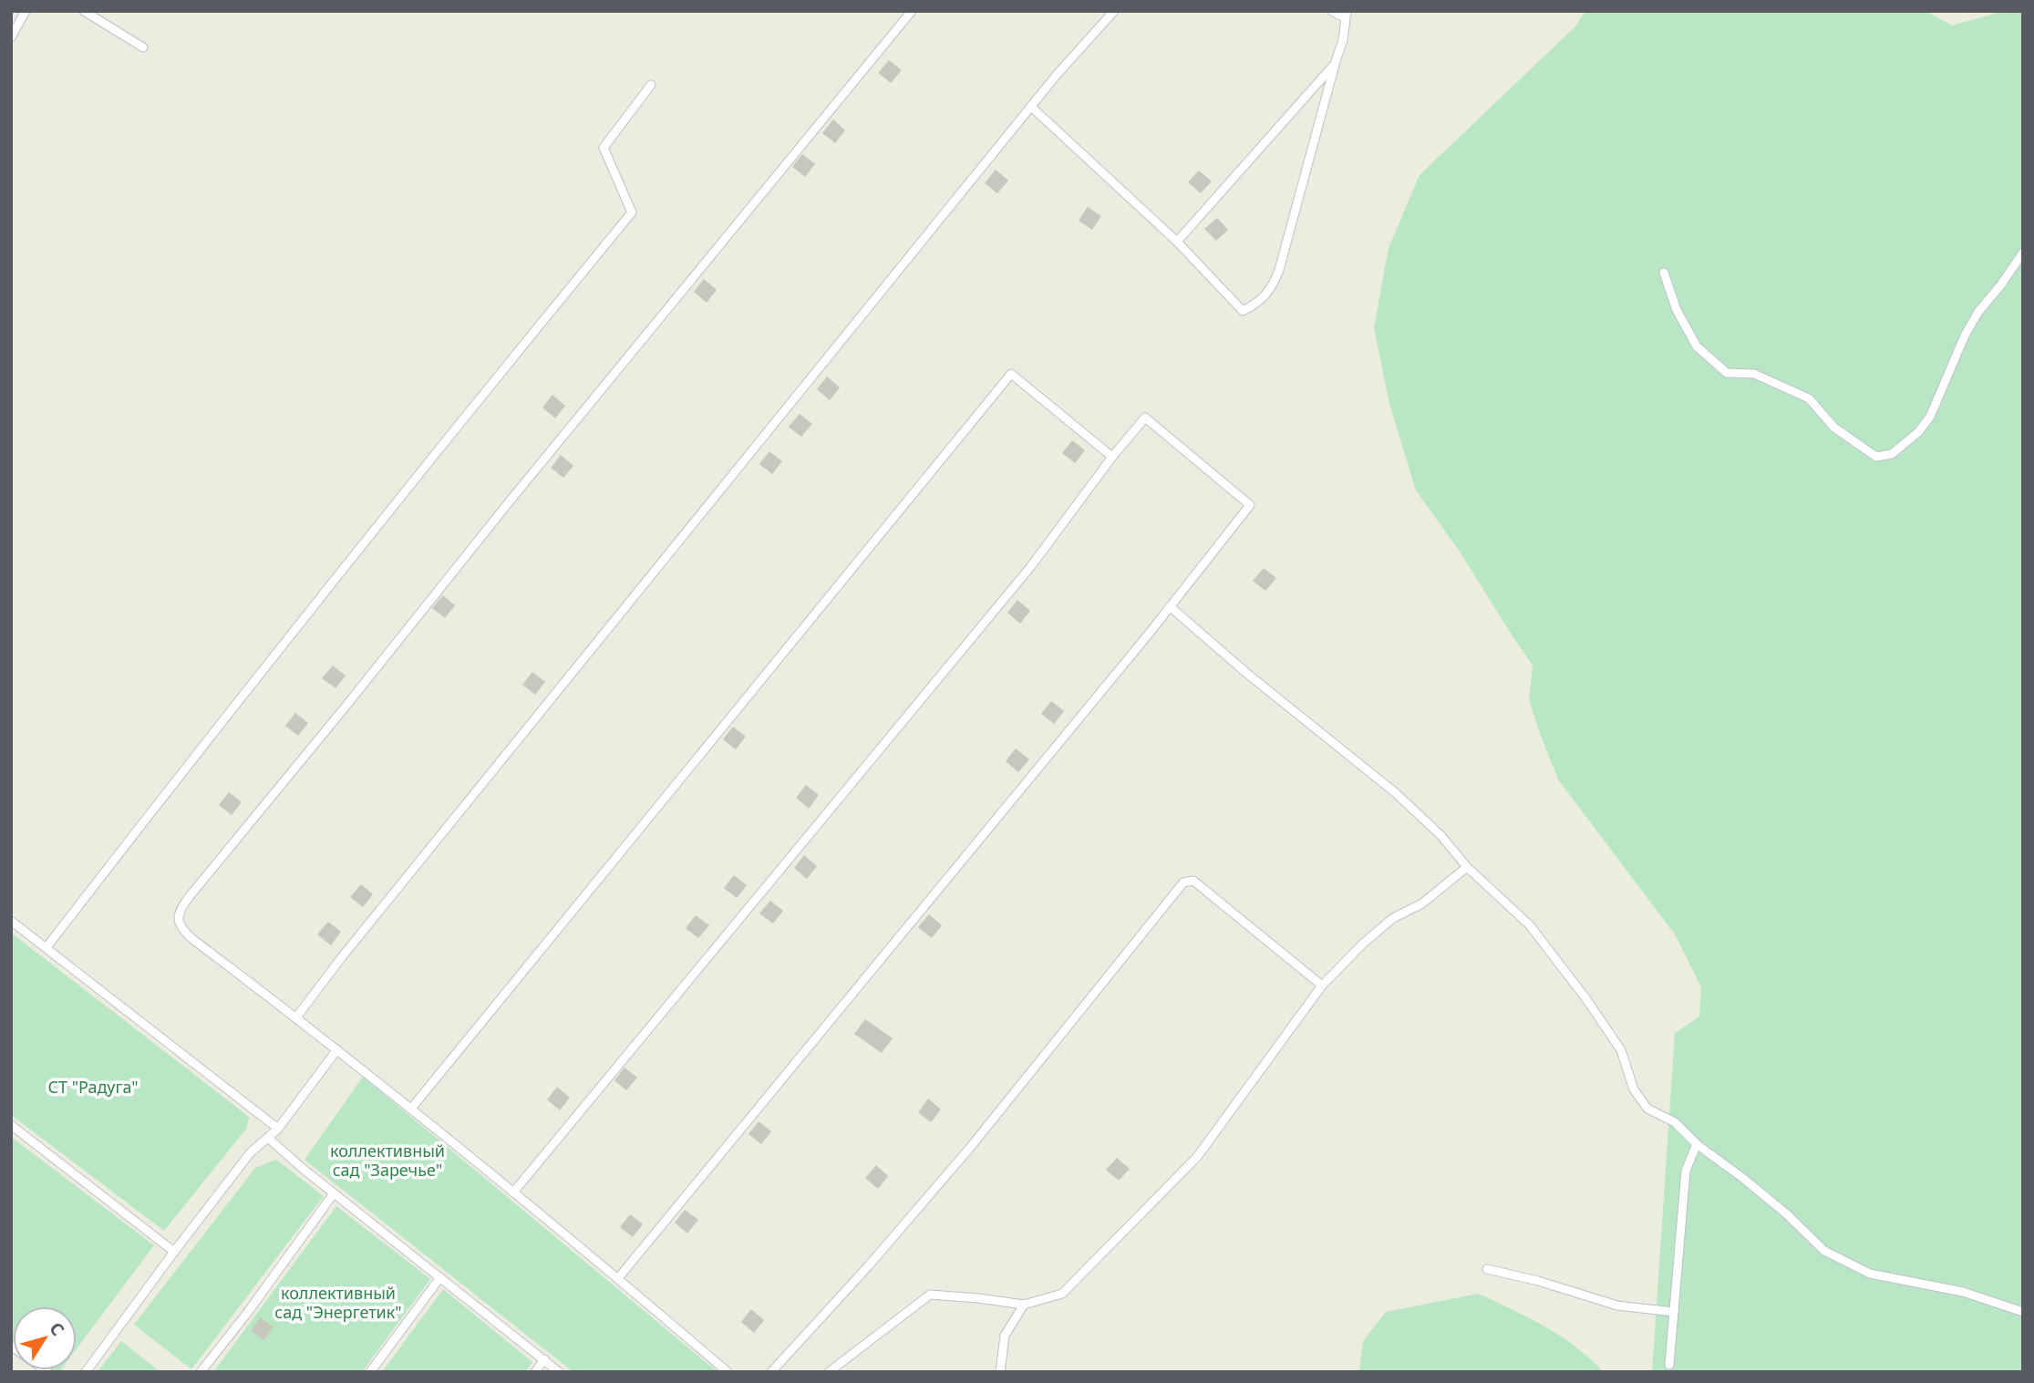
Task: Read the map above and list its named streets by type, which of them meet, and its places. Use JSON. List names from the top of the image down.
{
  "parks": ["СТ \"Радуга\"", "коллективный сад \"Заречье\"", "коллективный сад \"Энергетик\""],
  "north": "top right"
}
